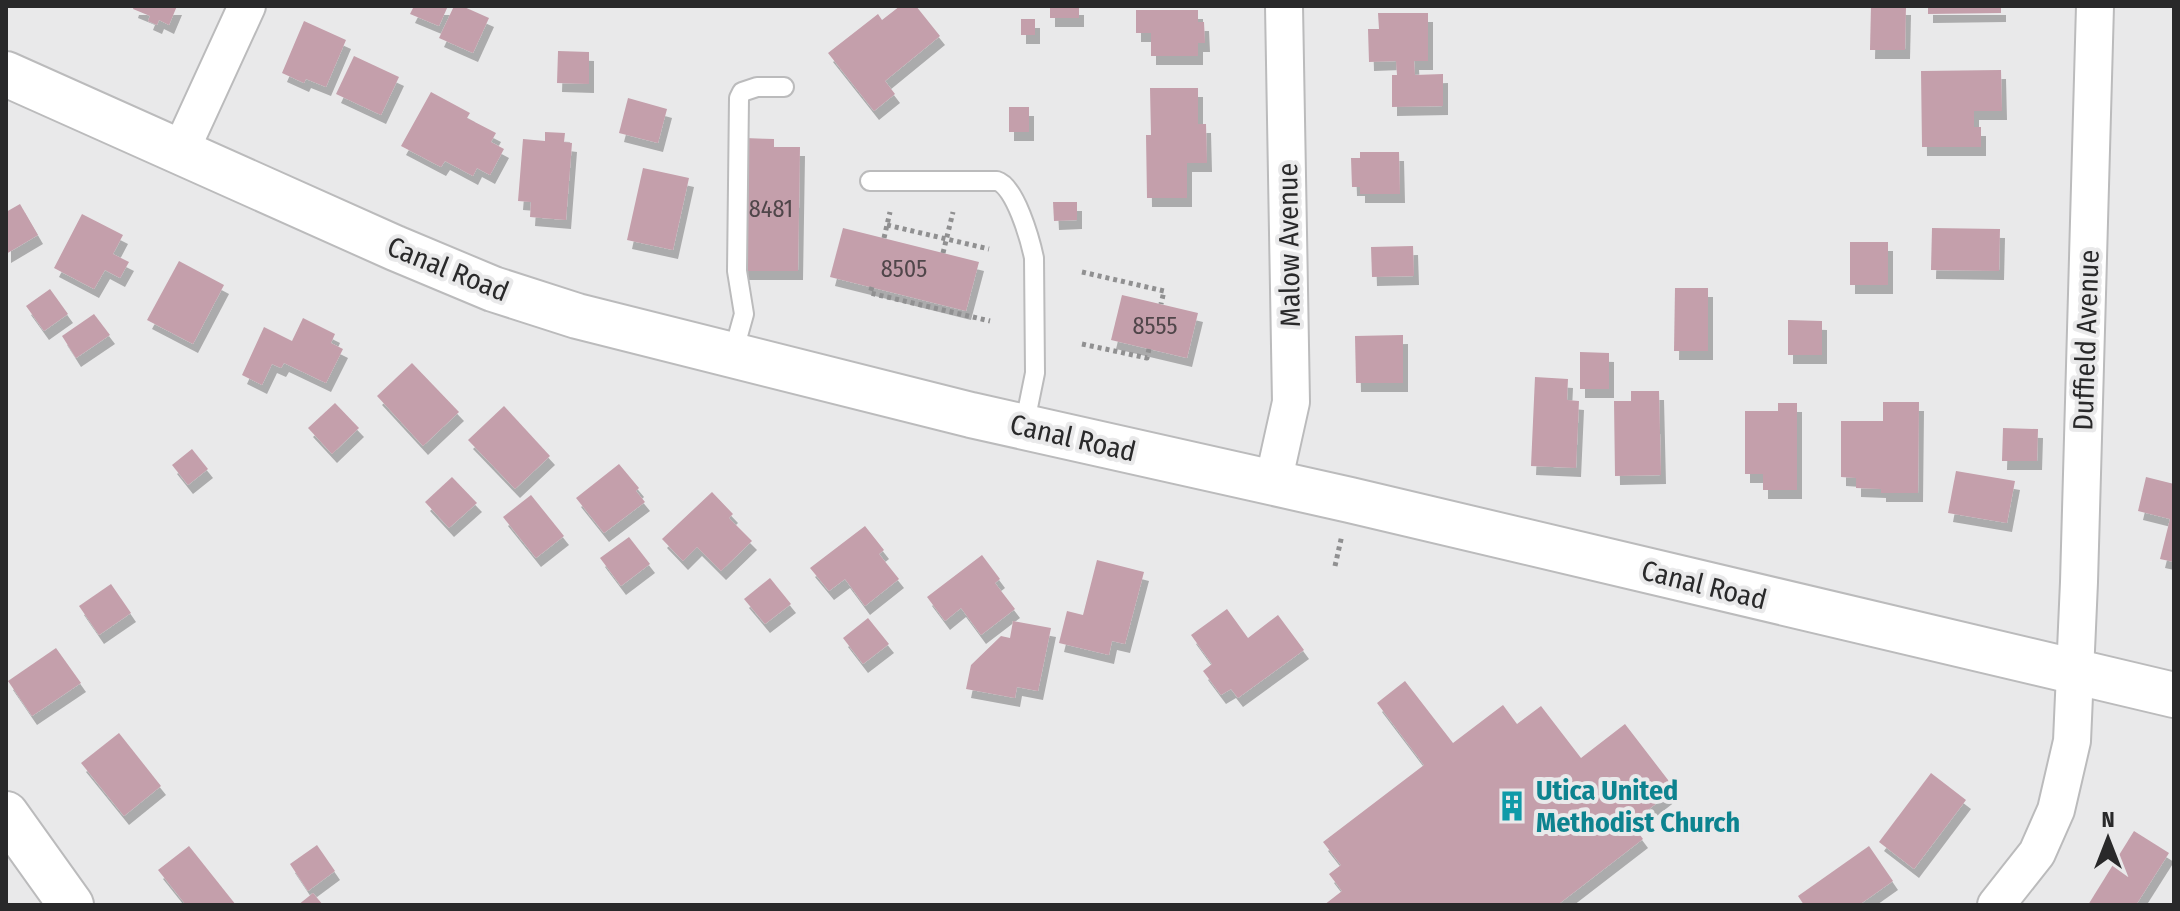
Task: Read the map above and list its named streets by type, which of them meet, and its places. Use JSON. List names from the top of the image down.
{
  "streets": {
    "street": ["Malow Avenue", "Canal Road", "Duffield Avenue"]
  },
  "crossings": [
    ["Malow Avenue", "Canal Road"],
    ["Canal Road", "Duffield Avenue"]
  ],
  "places": {
    "building": ["Utica United Methodist Church"]
  },
  "house_numbers": ["8481", "8505", "8555"],
  "north": "top"
}
